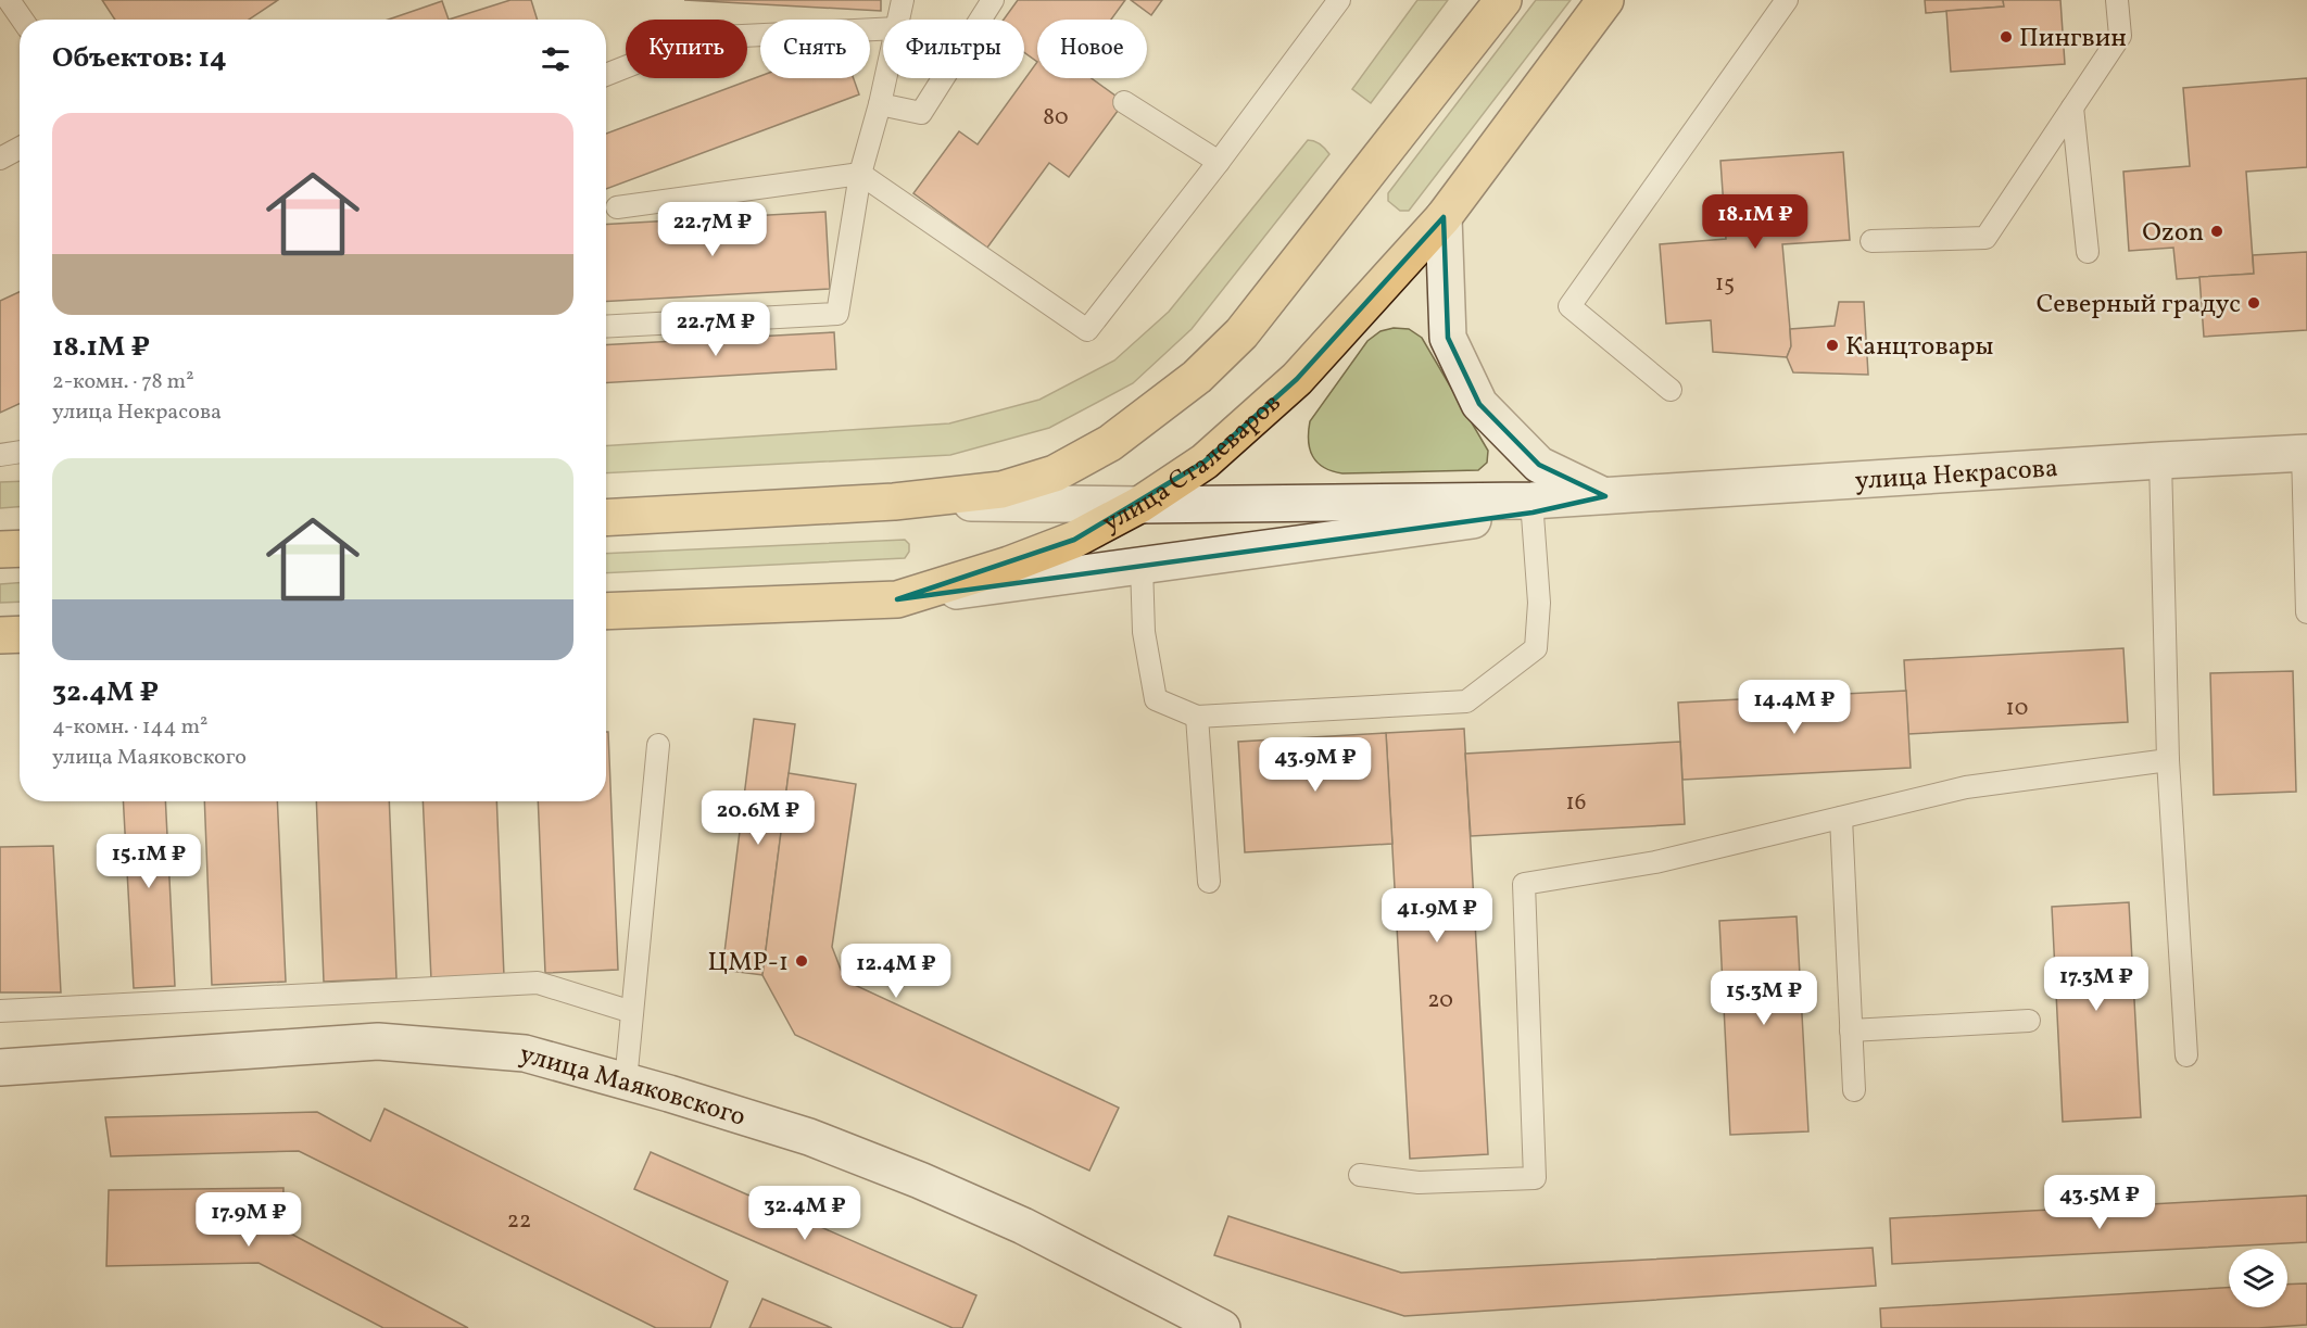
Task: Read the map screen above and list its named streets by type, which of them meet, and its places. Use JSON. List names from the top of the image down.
{
  "streets": {
    "main road": ["улица Сталеваров"],
    "street": ["улица Некрасова", "улица Маяковского"]
  },
  "places": [
    "Пингвин",
    "Ozon",
    "Северный градус",
    "Канцтовары",
    "ЦМР-1"
  ],
  "house_numbers": [
    "80",
    "15",
    "10",
    "16",
    "20",
    "22"
  ],
  "page": {
    "chip": [
      "Купить",
      "Снять",
      "Фильтры",
      "Новое"
    ],
    "heading": "Объектов: 14",
    "list": [
      {
        "name": "18.1M ₽",
        "note": "2-комн. · 78 m² · улица Некрасова"
      },
      {
        "name": "32.4M ₽",
        "note": "4-комн. · 144 m² · улица Маяковского"
      }
    ],
    "price": [
      "18.1M ₽",
      "22.7M ₽",
      "22.7M ₽",
      "14.4M ₽",
      "43.9M ₽",
      "20.6M ₽",
      "15.1M ₽",
      "41.9M ₽",
      "12.4M ₽",
      "17.3M ₽",
      "15.3M ₽",
      "43.5M ₽",
      "32.4M ₽",
      "17.9M ₽"
    ]
  }
}
